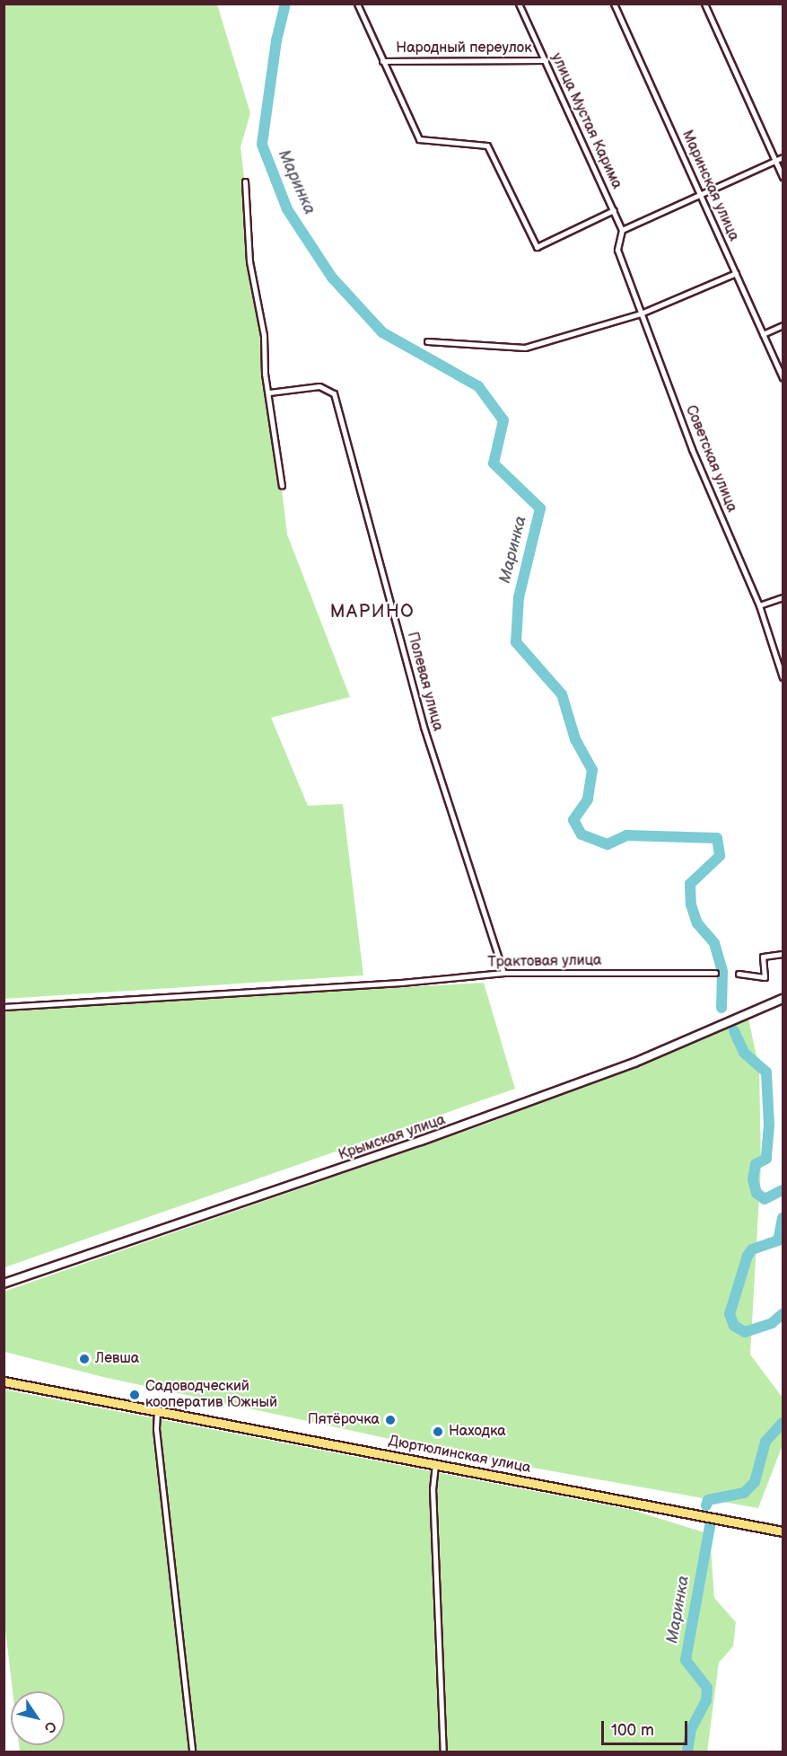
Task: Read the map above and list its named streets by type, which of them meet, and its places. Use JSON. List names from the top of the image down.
{
  "streets": {
    "main road": ["Крымская улица", "Дюртюлинская улица"],
    "street": [
      "Народный переулок",
      "улица Мустая Карима",
      "Маринская улица",
      "Советская улица",
      "Полевая улица",
      "Трактовая улица"
    ]
  },
  "crossings": [
    ["Народный переулок", "улица Мустая Карима"],
    ["улица Мустая Карима", "Советская улица"],
    ["Полевая улица", "Трактовая улица"]
  ],
  "districts": ["МАРИНО"],
  "water": ["Маринка"],
  "places": [
    "Левша",
    "Садоводческий кооператив Южный",
    "Пятёрочка",
    "Находка"
  ],
  "scale_bar": "100 m",
  "north": "bottom right"
}
